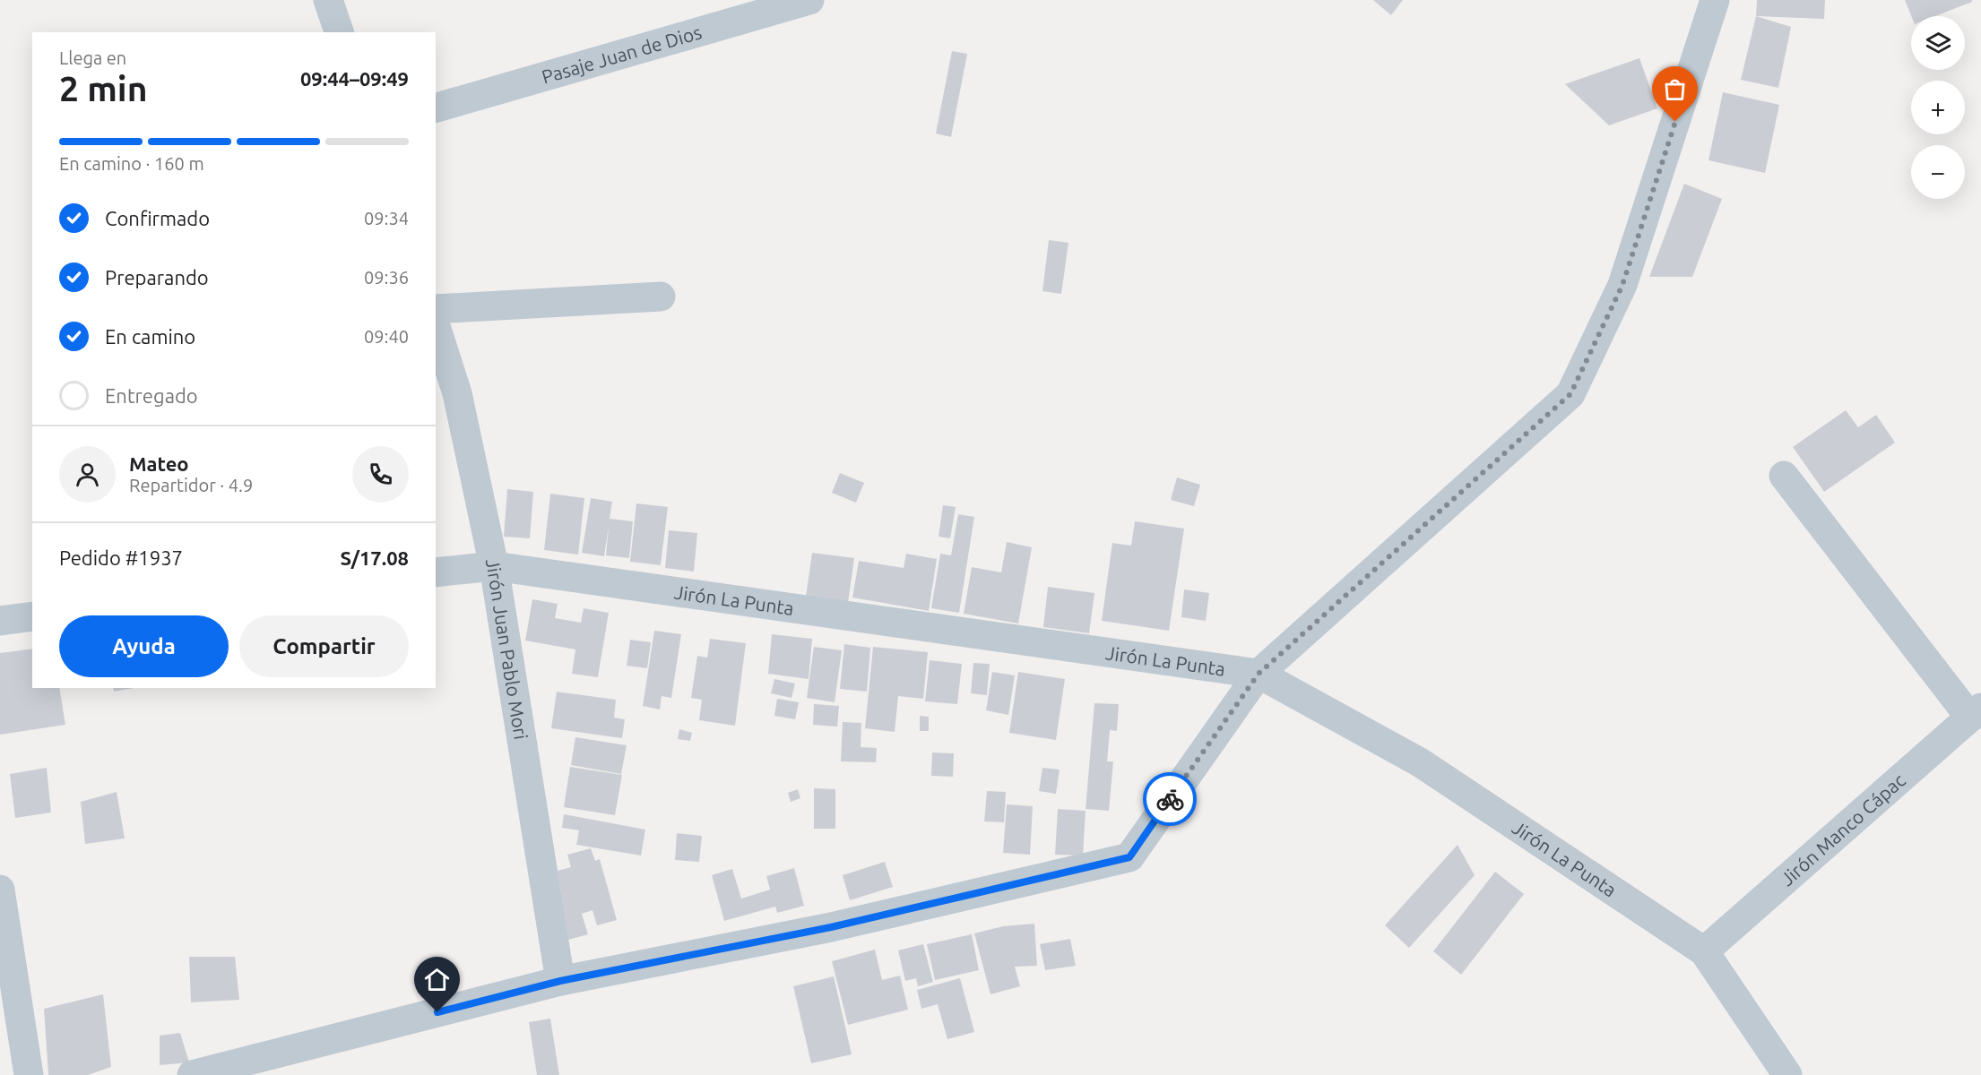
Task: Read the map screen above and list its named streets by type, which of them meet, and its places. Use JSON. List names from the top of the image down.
{
  "streets": {
    "street": [
      "Pasaje Juan de Dios",
      "Jirón La Punta",
      "Jirón Juan Pablo Mori",
      "Jirón Manco Cápac"
    ]
  },
  "crossings": [
    ["Jirón La Punta", "Jirón Juan Pablo Mori"],
    ["Jirón La Punta", "Jirón Manco Cápac"]
  ],
  "page": {
    "map_buttons": ["+", "−"],
    "heading": ["2 min", "Llega en", "09:44–09:49"],
    "panel": [
      "Mateo",
      "Repartidor · 4.9",
      "Pedido #1937",
      "S/17.08"
    ],
    "bar": "En camino · 160 m",
    "list": [
      ["Confirmado", "09:34"],
      ["Preparando", "09:36"],
      ["En camino", "09:40"],
      "Entregado"
    ],
    "buttons": ["Ayuda", "Compartir"]
  }
}
